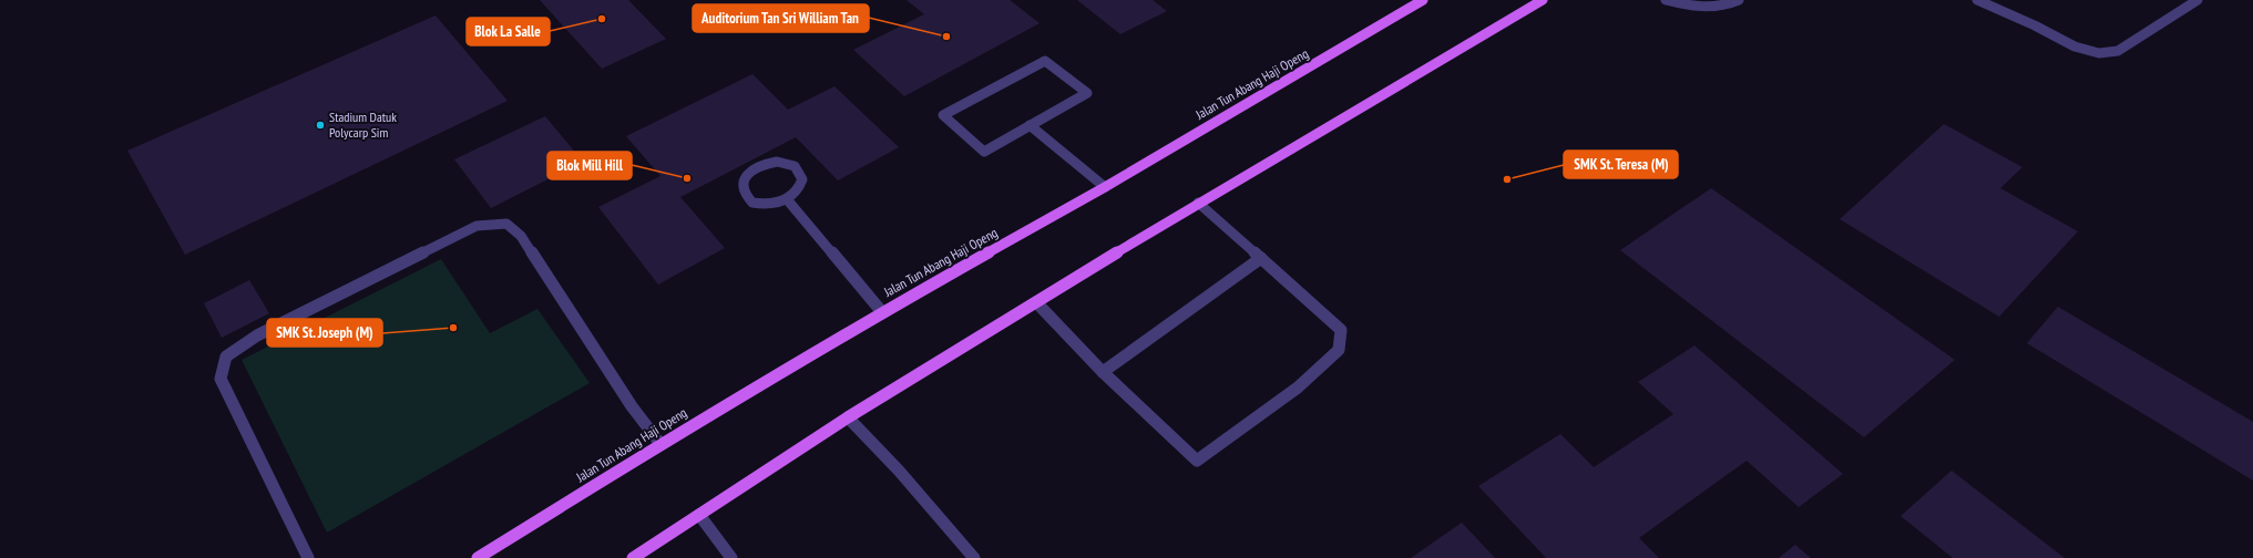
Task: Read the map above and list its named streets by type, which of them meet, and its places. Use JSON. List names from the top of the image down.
{
  "streets": {
    "main road": ["Jalan Tun Abang Haji Openg"]
  },
  "places": [
    "Blok La Salle",
    "Auditorium Tan Sri William Tan",
    "Stadium Datuk Polycarp Sim",
    "Blok Mill Hill",
    "SMK St. Teresa (M)",
    "SMK St. Joseph (M)"
  ]
}
